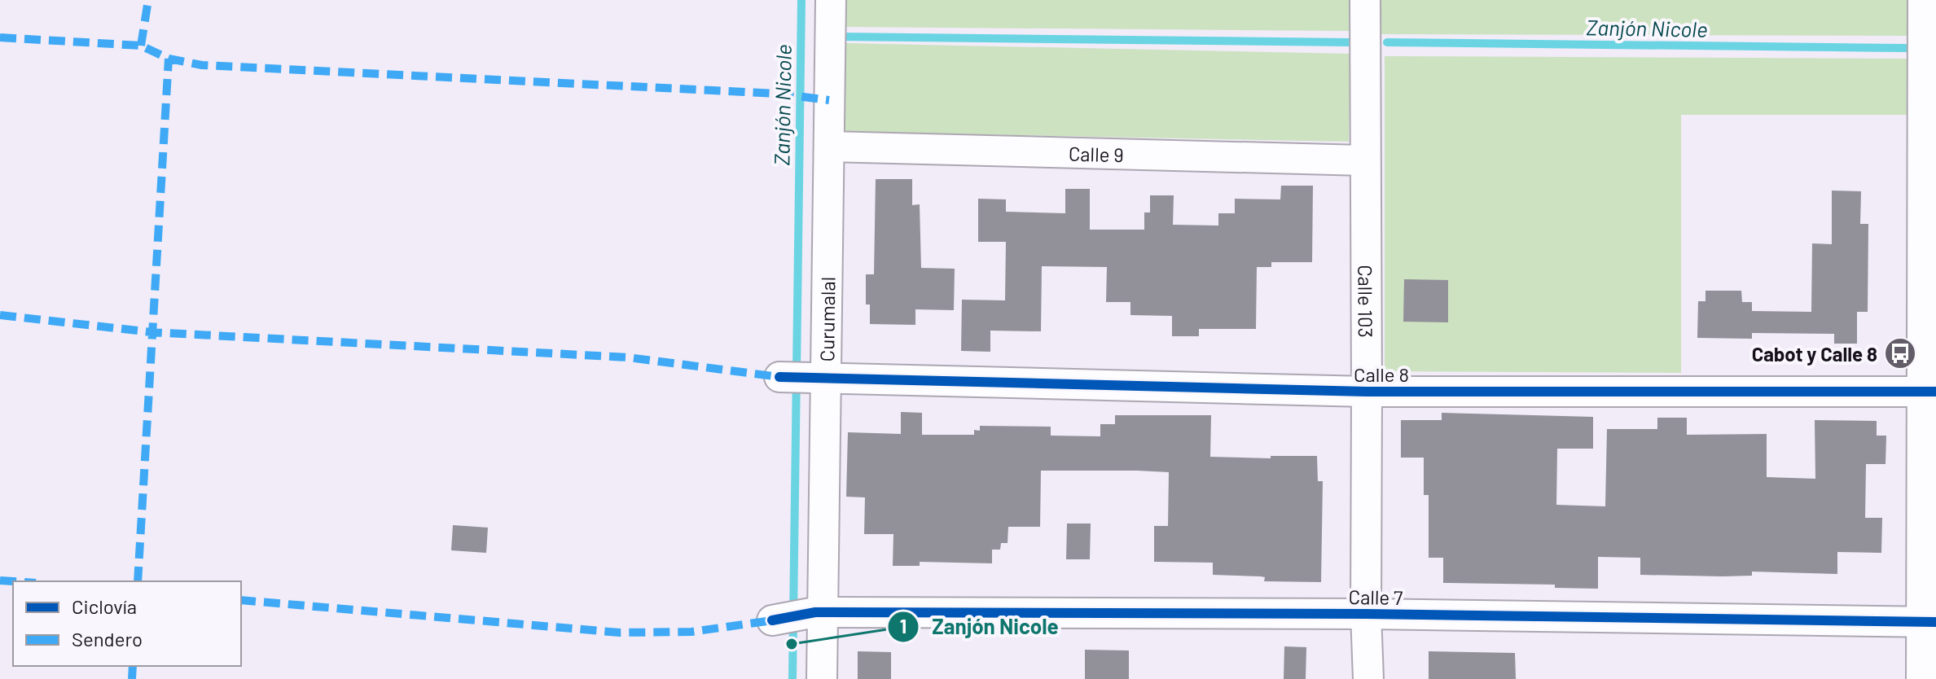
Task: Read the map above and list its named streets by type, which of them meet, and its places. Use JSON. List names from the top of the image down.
{
  "streets": {
    "street": [
      "Calle 9",
      "Calle 103",
      "Curumalal",
      "Calle 8",
      "Calle 7"
    ]
  },
  "crossings": [
    ["Calle 9", "Calle 103"],
    ["Calle 9", "Curumalal"],
    ["Calle 103", "Calle 8"],
    ["Calle 103", "Calle 7"],
    ["Curumalal", "Calle 8"],
    ["Curumalal", "Calle 7"]
  ],
  "water": ["Zanjón Nicole"],
  "places": {
    "bus stop": ["Cabot y Calle 8"],
    "other": ["Zanjón Nicole"]
  },
  "legend": ["Ciclovía", "Sendero"]
}
